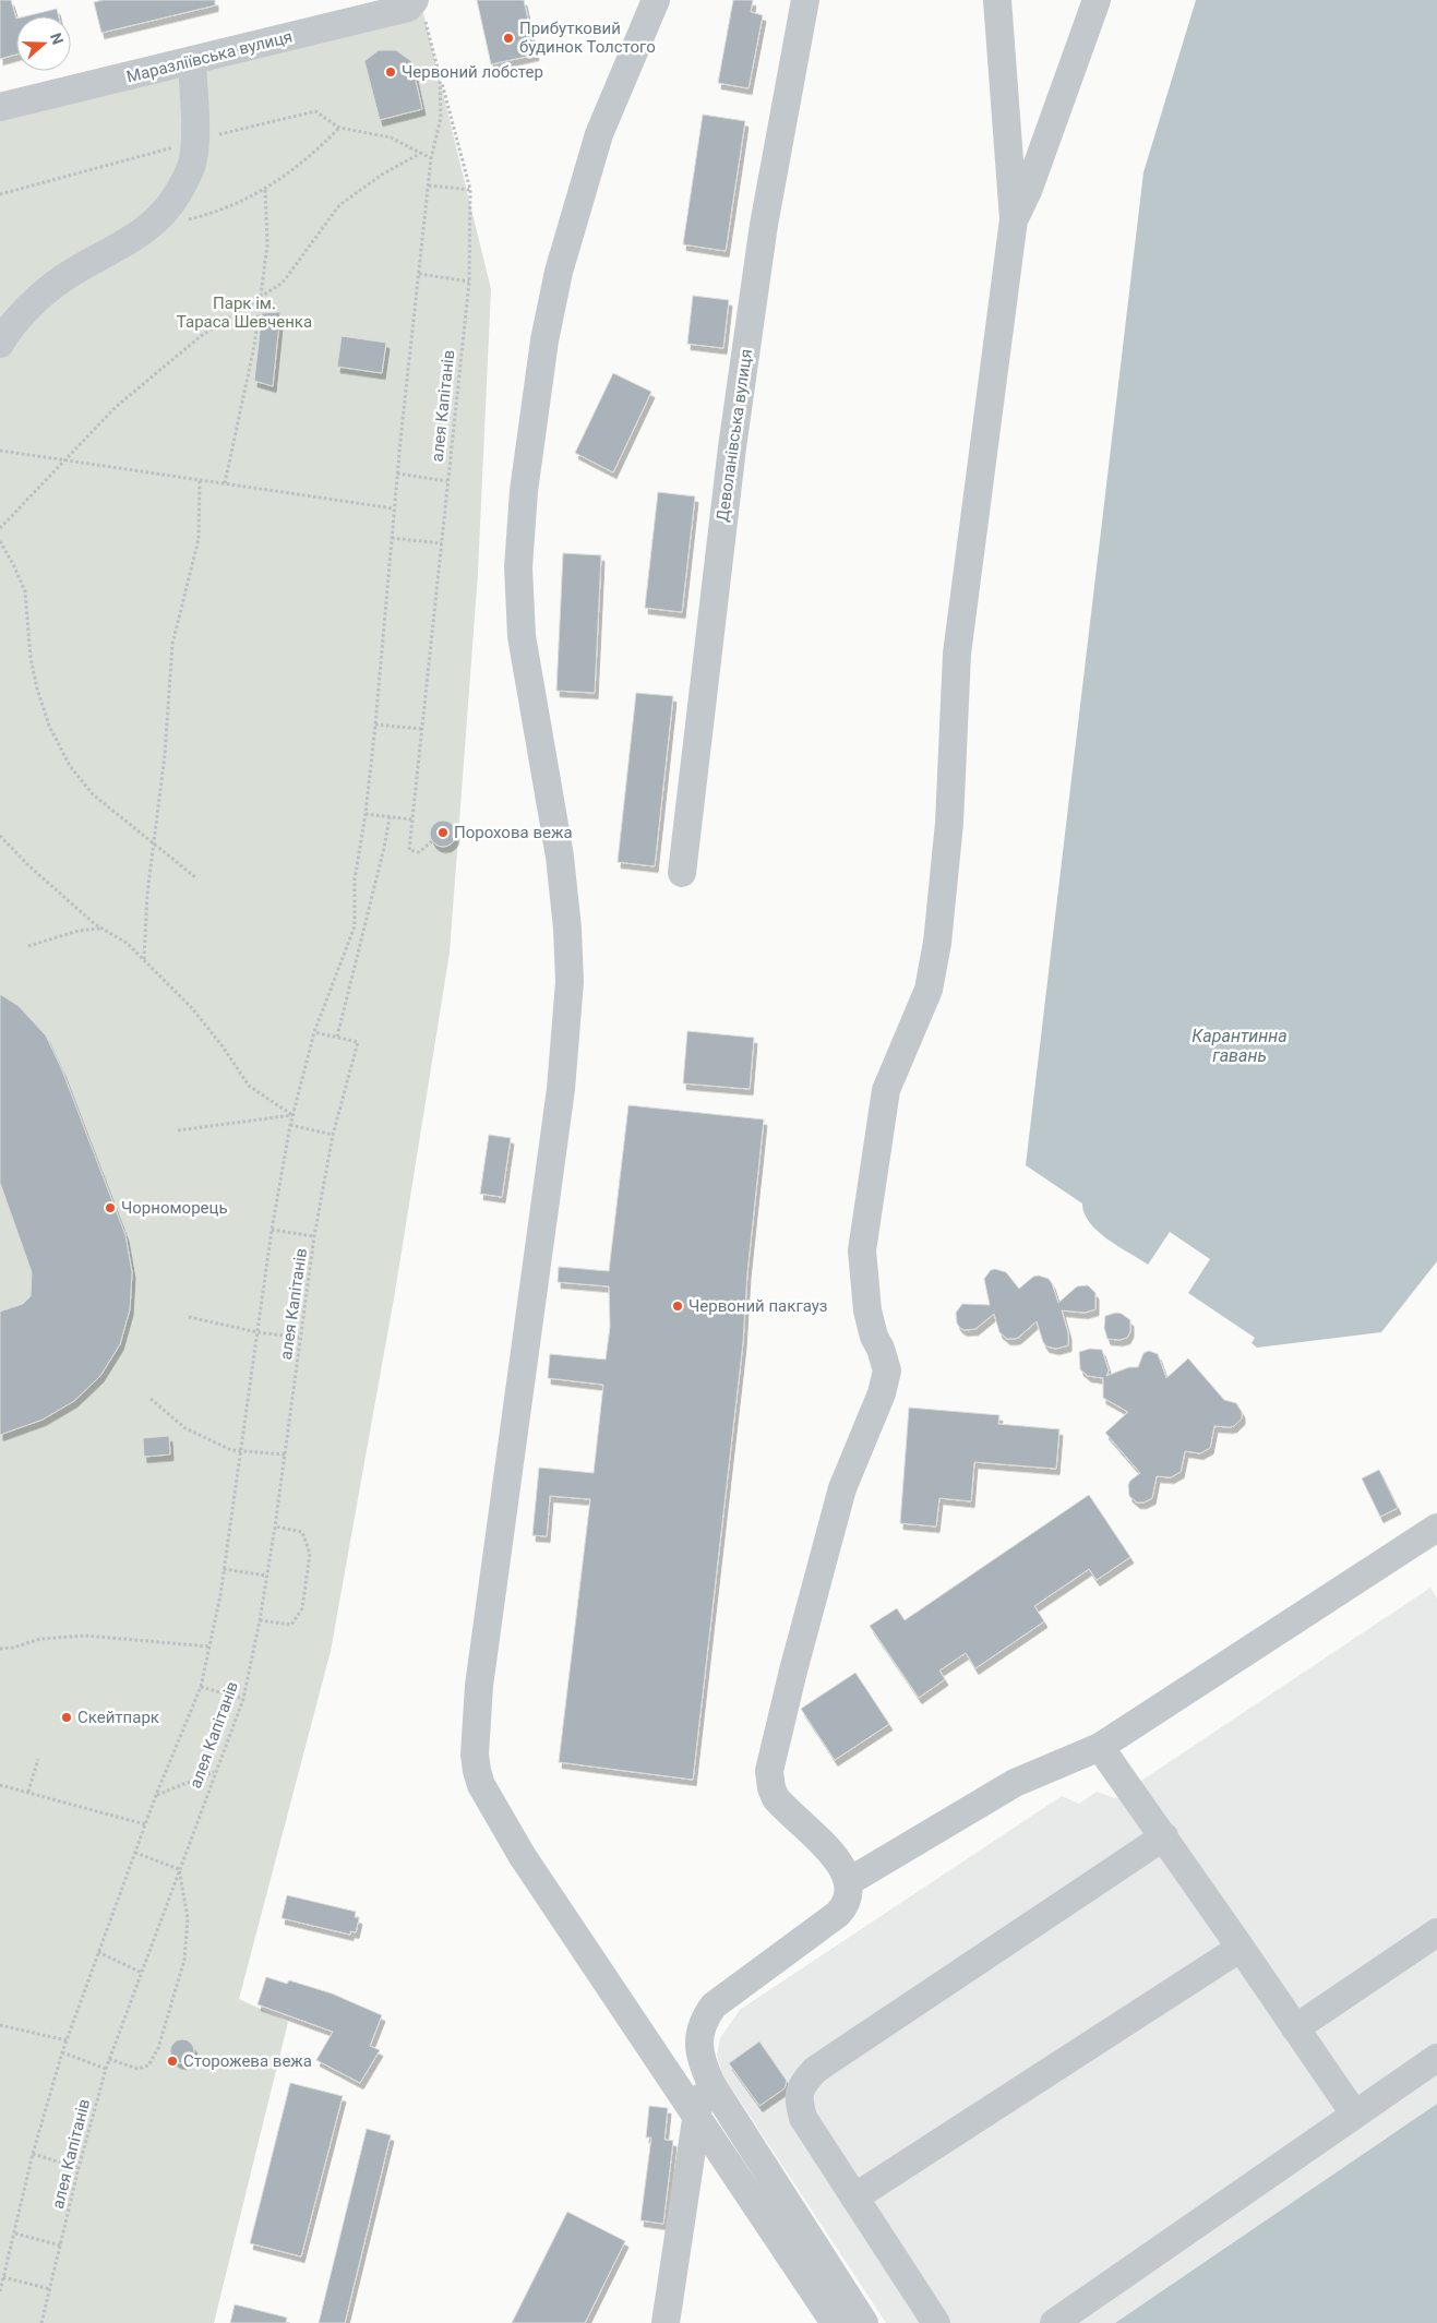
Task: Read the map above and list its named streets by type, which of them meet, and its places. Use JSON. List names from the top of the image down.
{
  "streets": {
    "street": ["Маразліївська вулиця", "Деволанівська вулиця"],
    "path": ["алея Капітанів"]
  },
  "crossings": [
    ["Маразліївська вулиця", "алея Капітанів"]
  ],
  "water": ["Карантинна гавань"],
  "parks": ["Парк ім. Тараса Шевченка"],
  "places": [
    "Прибутковий будинок Толстого",
    "Червоний лобстер",
    "Порохова вежа",
    "Чорноморець",
    "Червоний пакгауз",
    "Скейтпарк",
    "Сторожева вежа"
  ],
  "north": "right"
}
